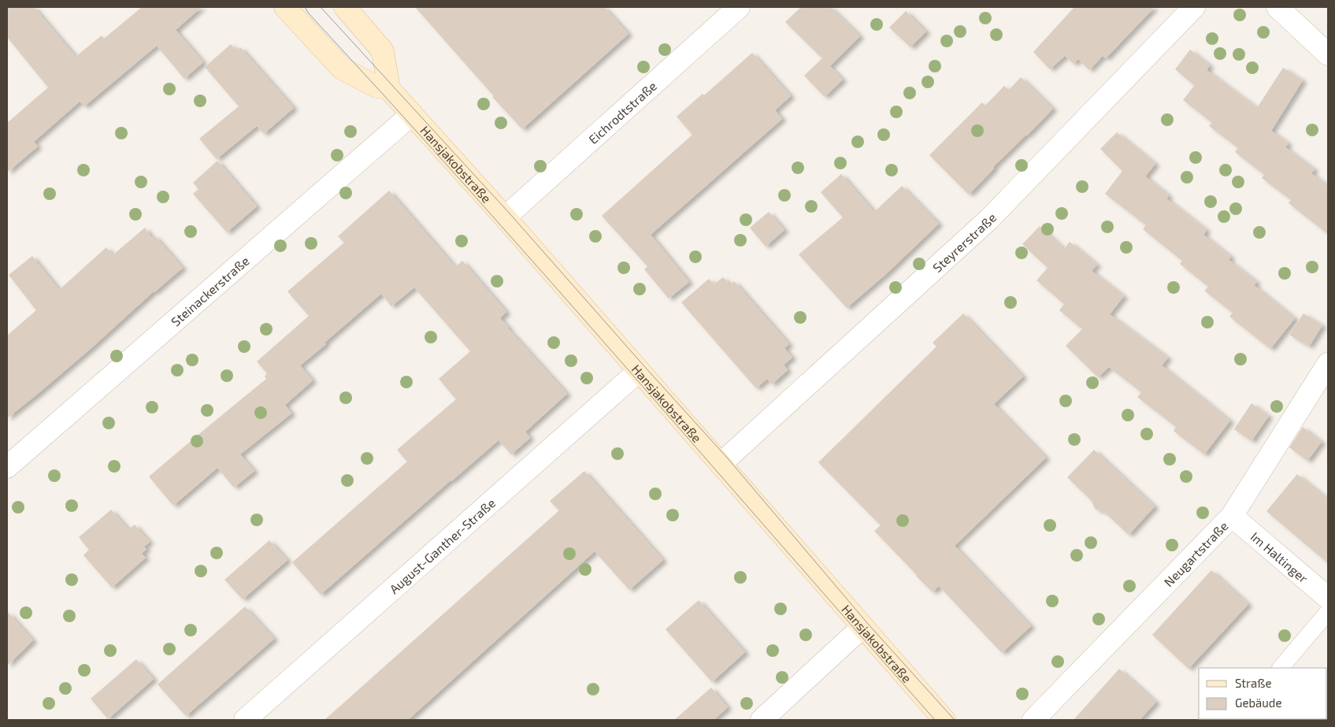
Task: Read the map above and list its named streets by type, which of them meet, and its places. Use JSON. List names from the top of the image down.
{
  "streets": {
    "street": [
      "Eichrodtstraße",
      "Hansjakobstraße",
      "Steyrerstraße",
      "Steinackerstraße",
      "August-Ganther-Straße",
      "Neugartstraße",
      "Im Haltinger"
    ]
  },
  "crossings": [
    ["Eichrodtstraße", "Hansjakobstraße"],
    ["Hansjakobstraße", "Steyrerstraße"],
    ["Hansjakobstraße", "Steinackerstraße"],
    ["Hansjakobstraße", "August-Ganther-Straße"],
    ["Neugartstraße", "Im Haltinger"]
  ],
  "legend": ["Straße", "Gebäude"]
}
